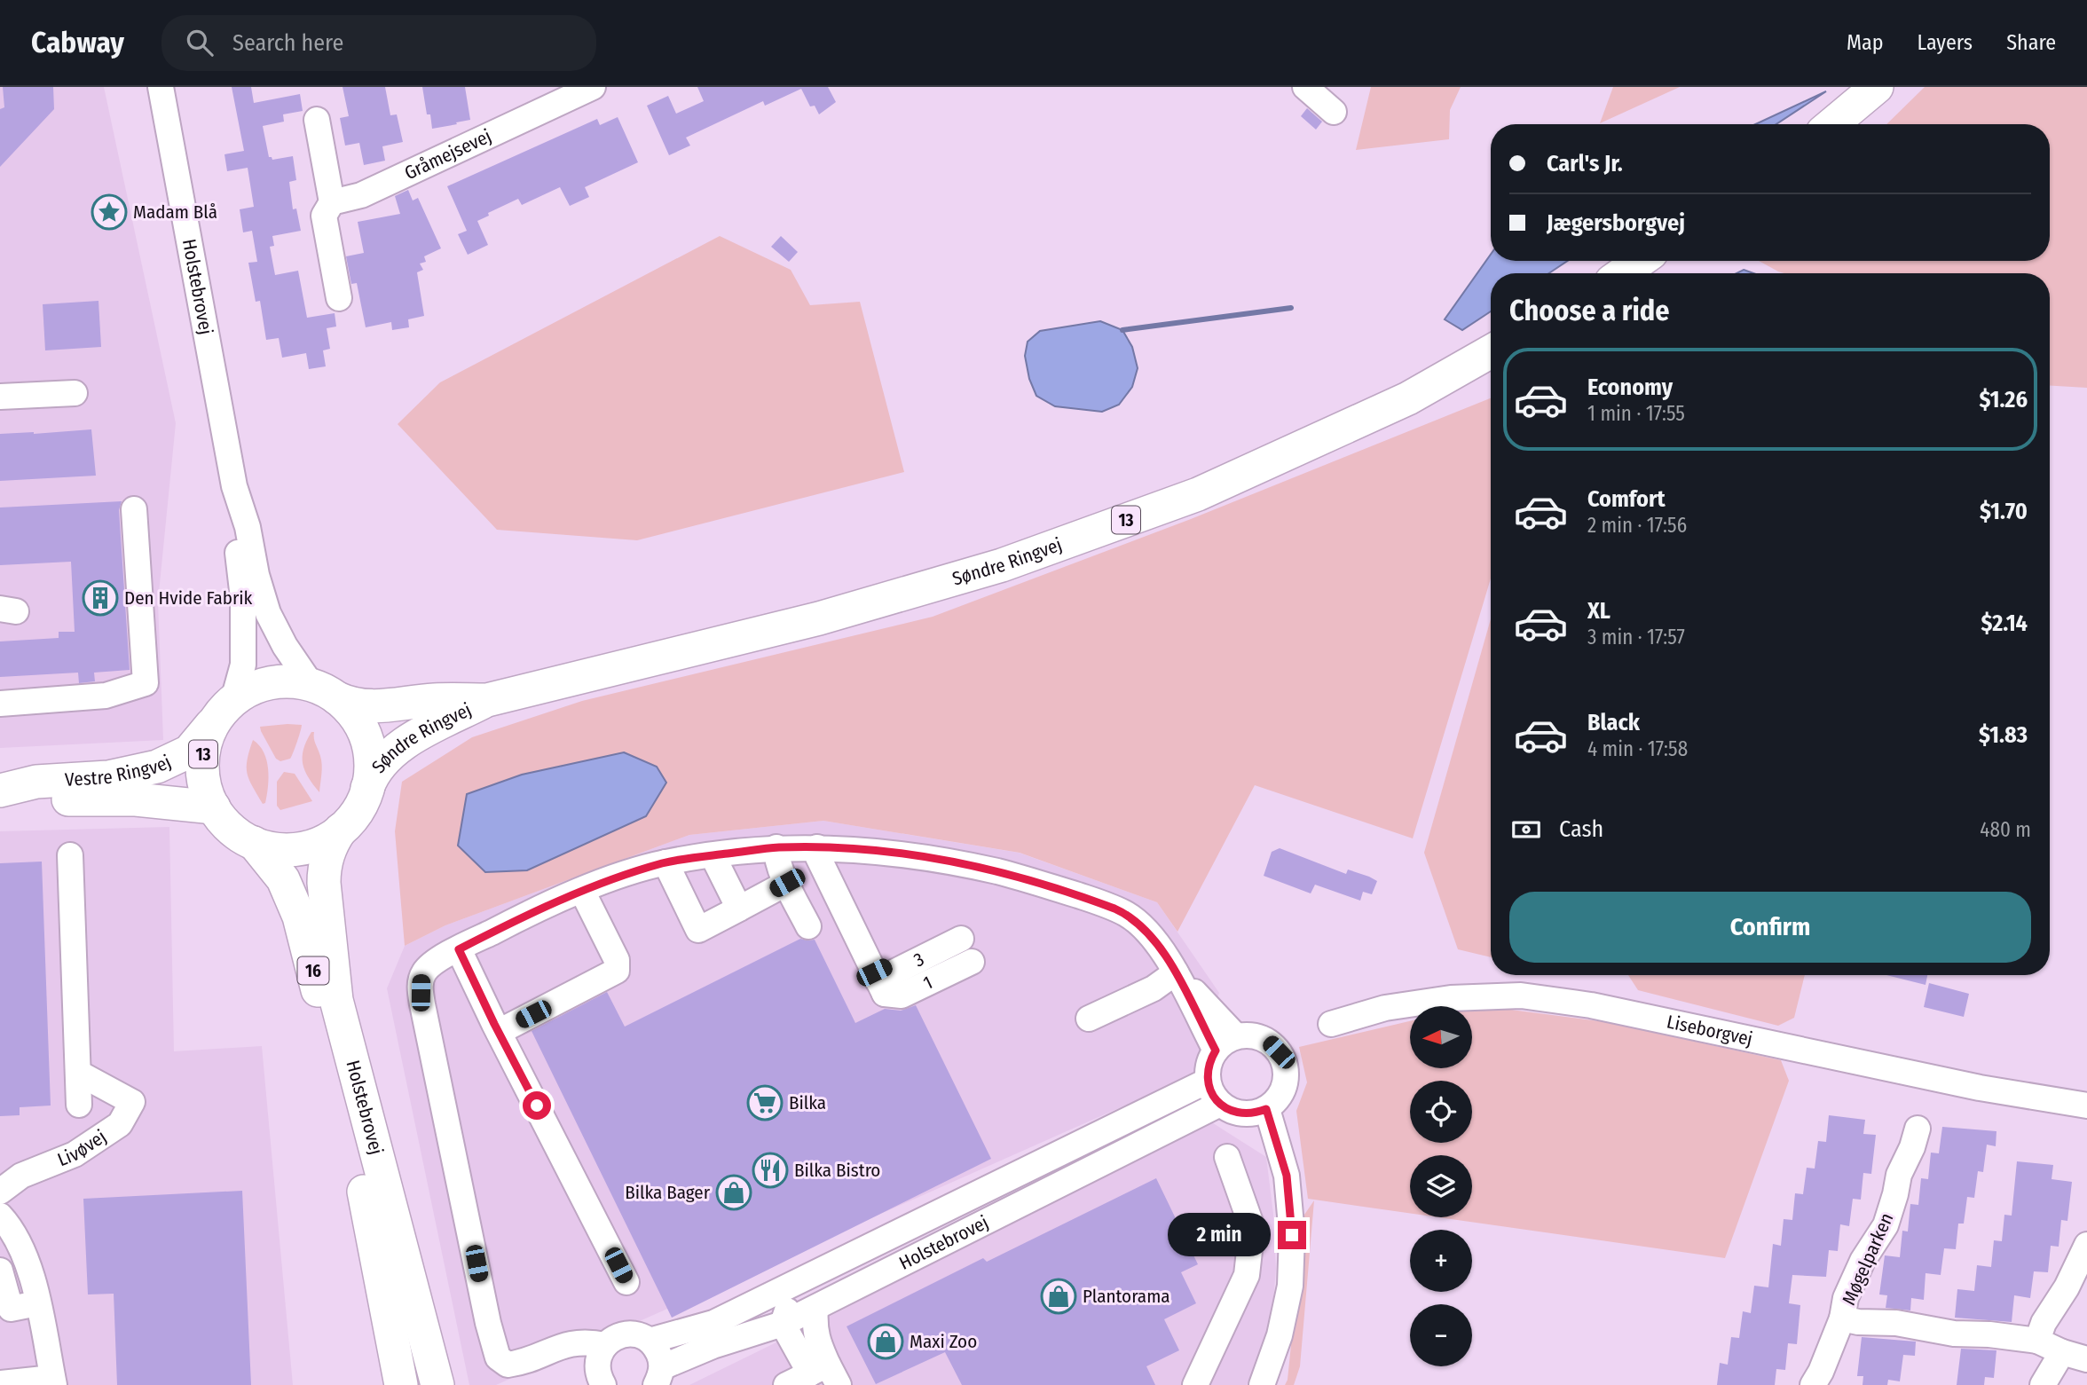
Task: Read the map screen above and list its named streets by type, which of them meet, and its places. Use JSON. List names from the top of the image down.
{
  "streets": {
    "main road": [
      "Holstebrovej",
      "13",
      "Søndre Ringvej",
      "Vestre Ringvej",
      "16"
    ],
    "street": [
      "Gråmejsevej",
      "1",
      "Liseborgvej",
      "Livøvej",
      "Møgelparken"
    ]
  },
  "crossings": [
    ["Holstebrovej", "13"],
    ["Holstebrovej", "Søndre Ringvej"],
    ["Holstebrovej", "Vestre Ringvej"],
    ["13", "Søndre Ringvej"],
    ["13", "Vestre Ringvej"],
    ["Søndre Ringvej", "Vestre Ringvej"]
  ],
  "places": {
    "place": ["Madam Blå"],
    "building": ["Den Hvide Fabrik"],
    "supermarket": ["Bilka"],
    "restaurant": ["Bilka Bistro"],
    "shop": ["Bilka Bager", "Plantorama", "Maxi Zoo"]
  },
  "north": "left",
  "page": {
    "header": "Cabway",
    "search": "Search here",
    "nav": ["Map", "Layers", "Share"],
    "banner": ["Carl's Jr.", "Jægersborgvej"],
    "heading": "Choose a ride",
    "list": [
      {
        "name": "Economy",
        "note": "1 min · 17:55",
        "value": "$1.26"
      },
      {
        "name": "Comfort",
        "note": "2 min · 17:56",
        "value": "$1.70"
      },
      {
        "name": "XL",
        "note": "3 min · 17:57",
        "value": "$2.14"
      },
      {
        "name": "Black",
        "note": "4 min · 17:58",
        "value": "$1.83"
      }
    ],
    "pay": ["Cash", "480 m"],
    "buttons": "Confirm",
    "map_buttons": ["+", "−"],
    "bubble": "2 min"
  }
}
